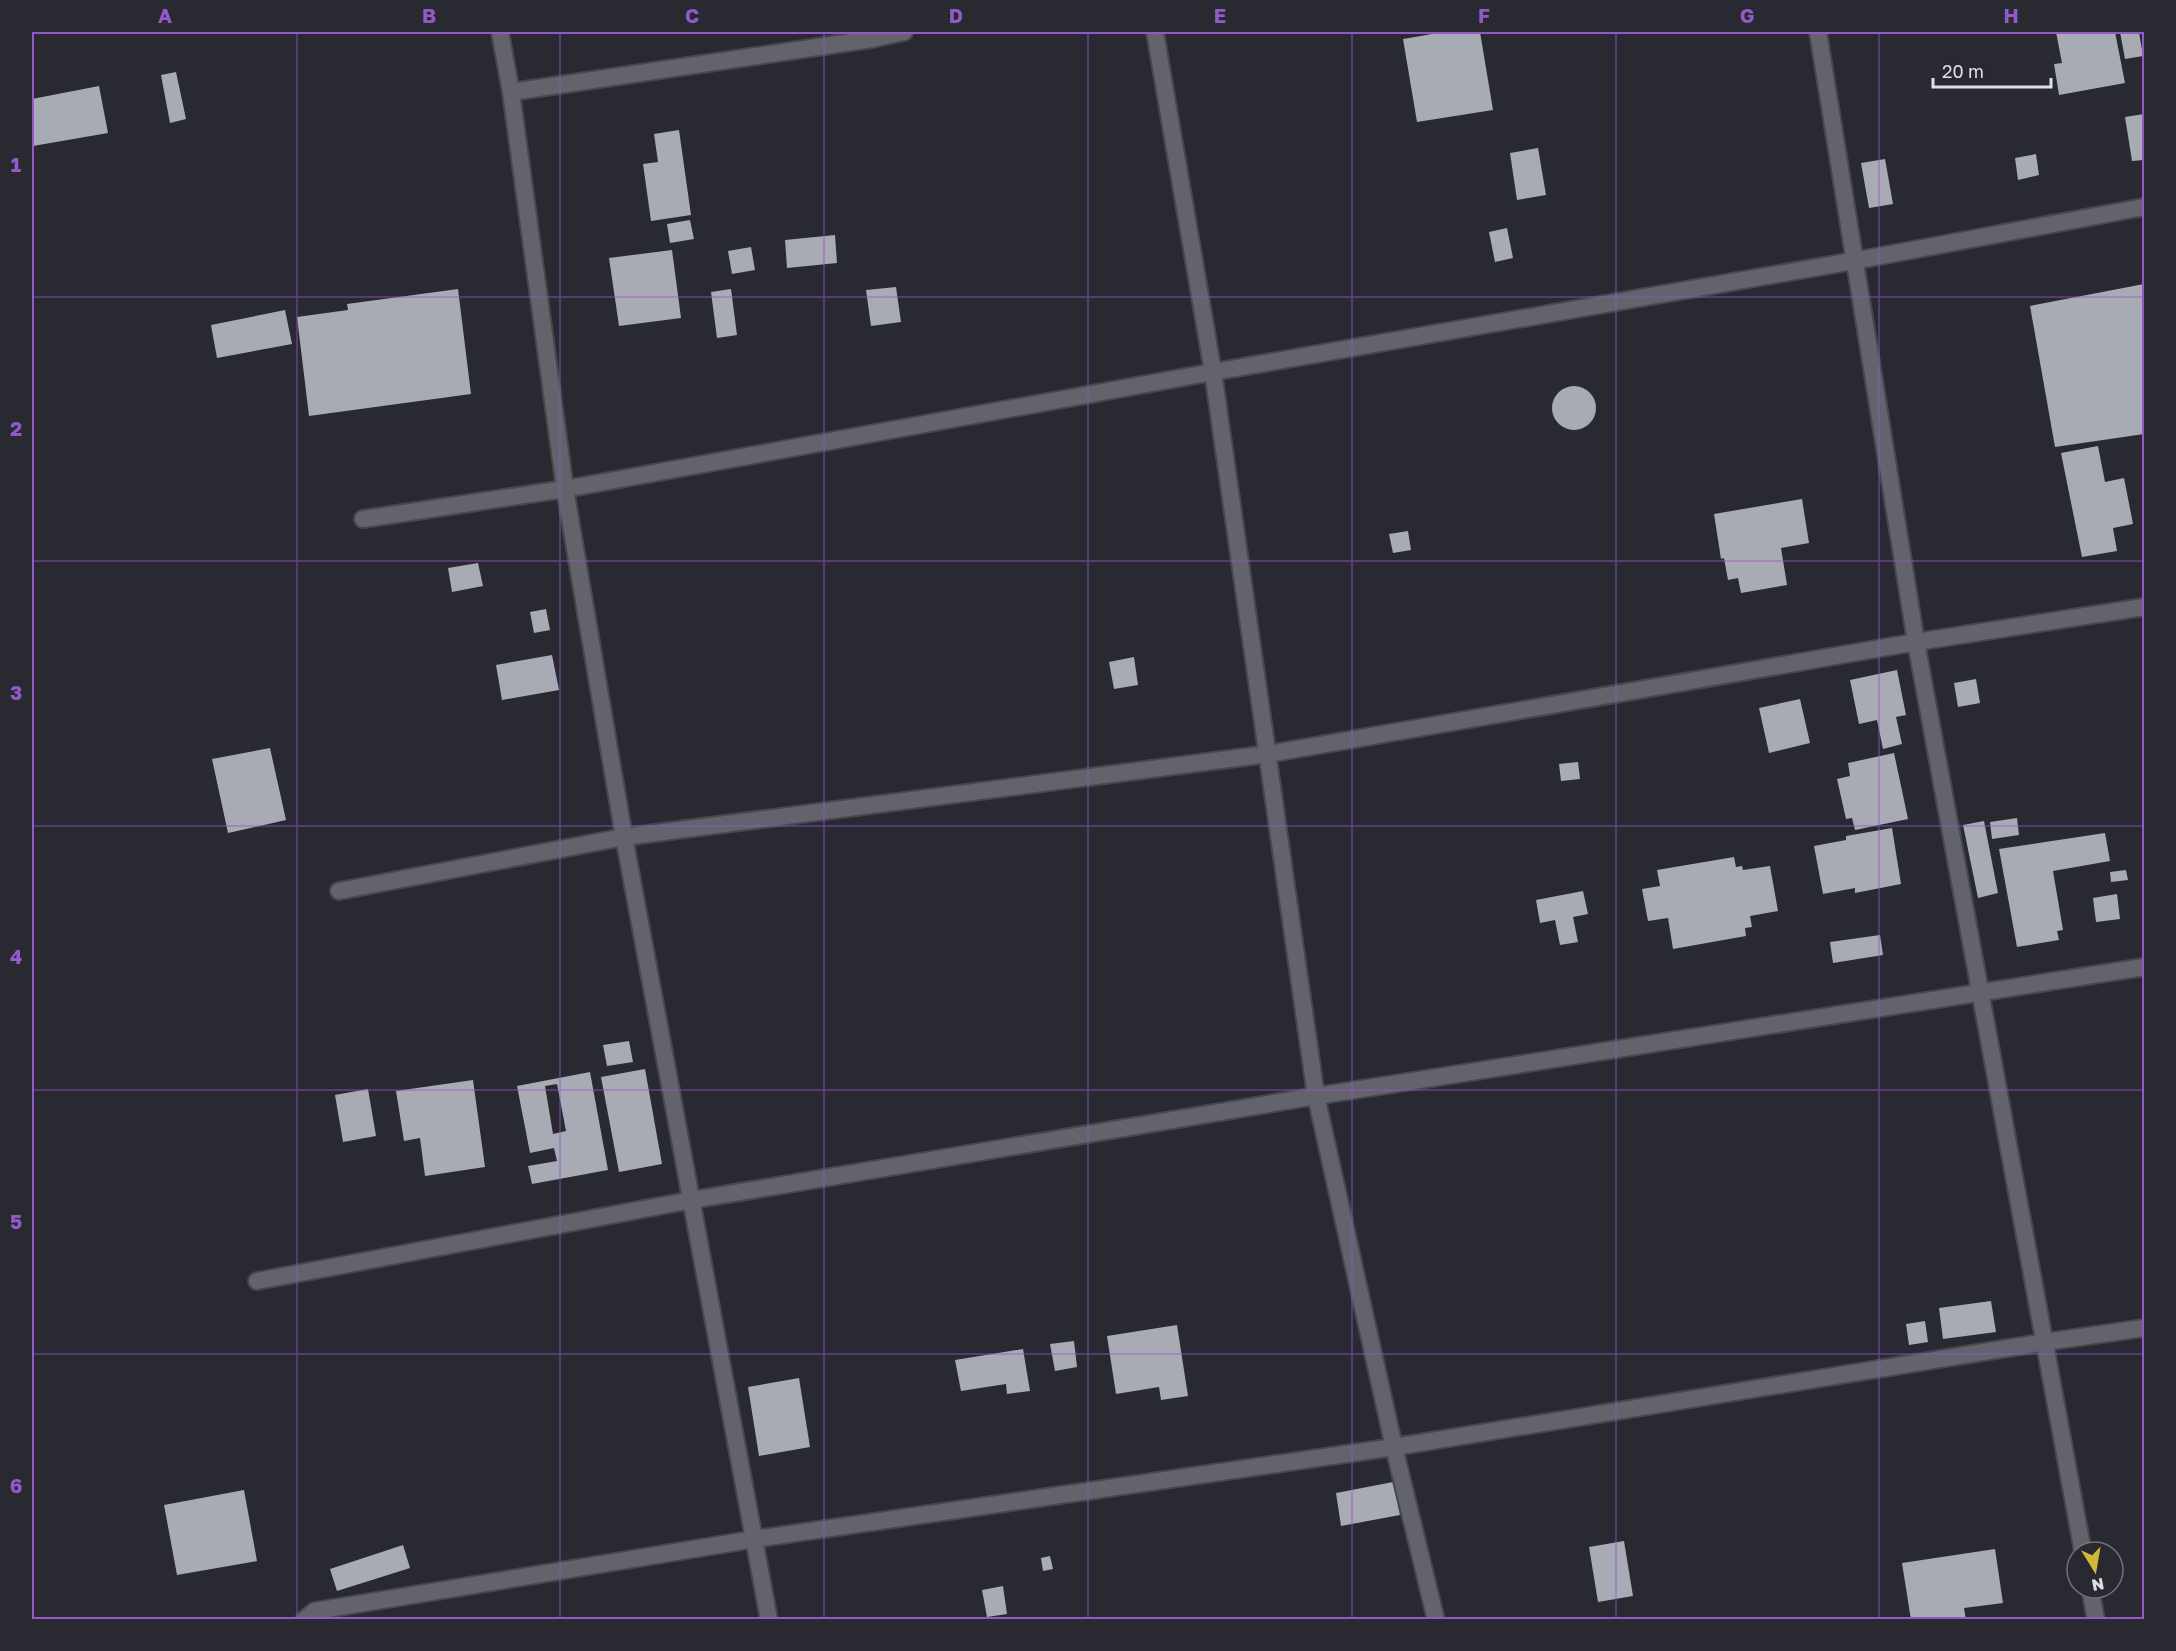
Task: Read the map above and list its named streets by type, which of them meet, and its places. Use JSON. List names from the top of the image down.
{
  "scale_bar": "20 m",
  "north": "bottom",
  "grid": {
    "columns": [
      "A",
      "B",
      "C",
      "D",
      "E",
      "F",
      "G",
      "H"
    ],
    "rows": [
      "1",
      "2",
      "3",
      "4",
      "5",
      "6"
    ]
  }
}
